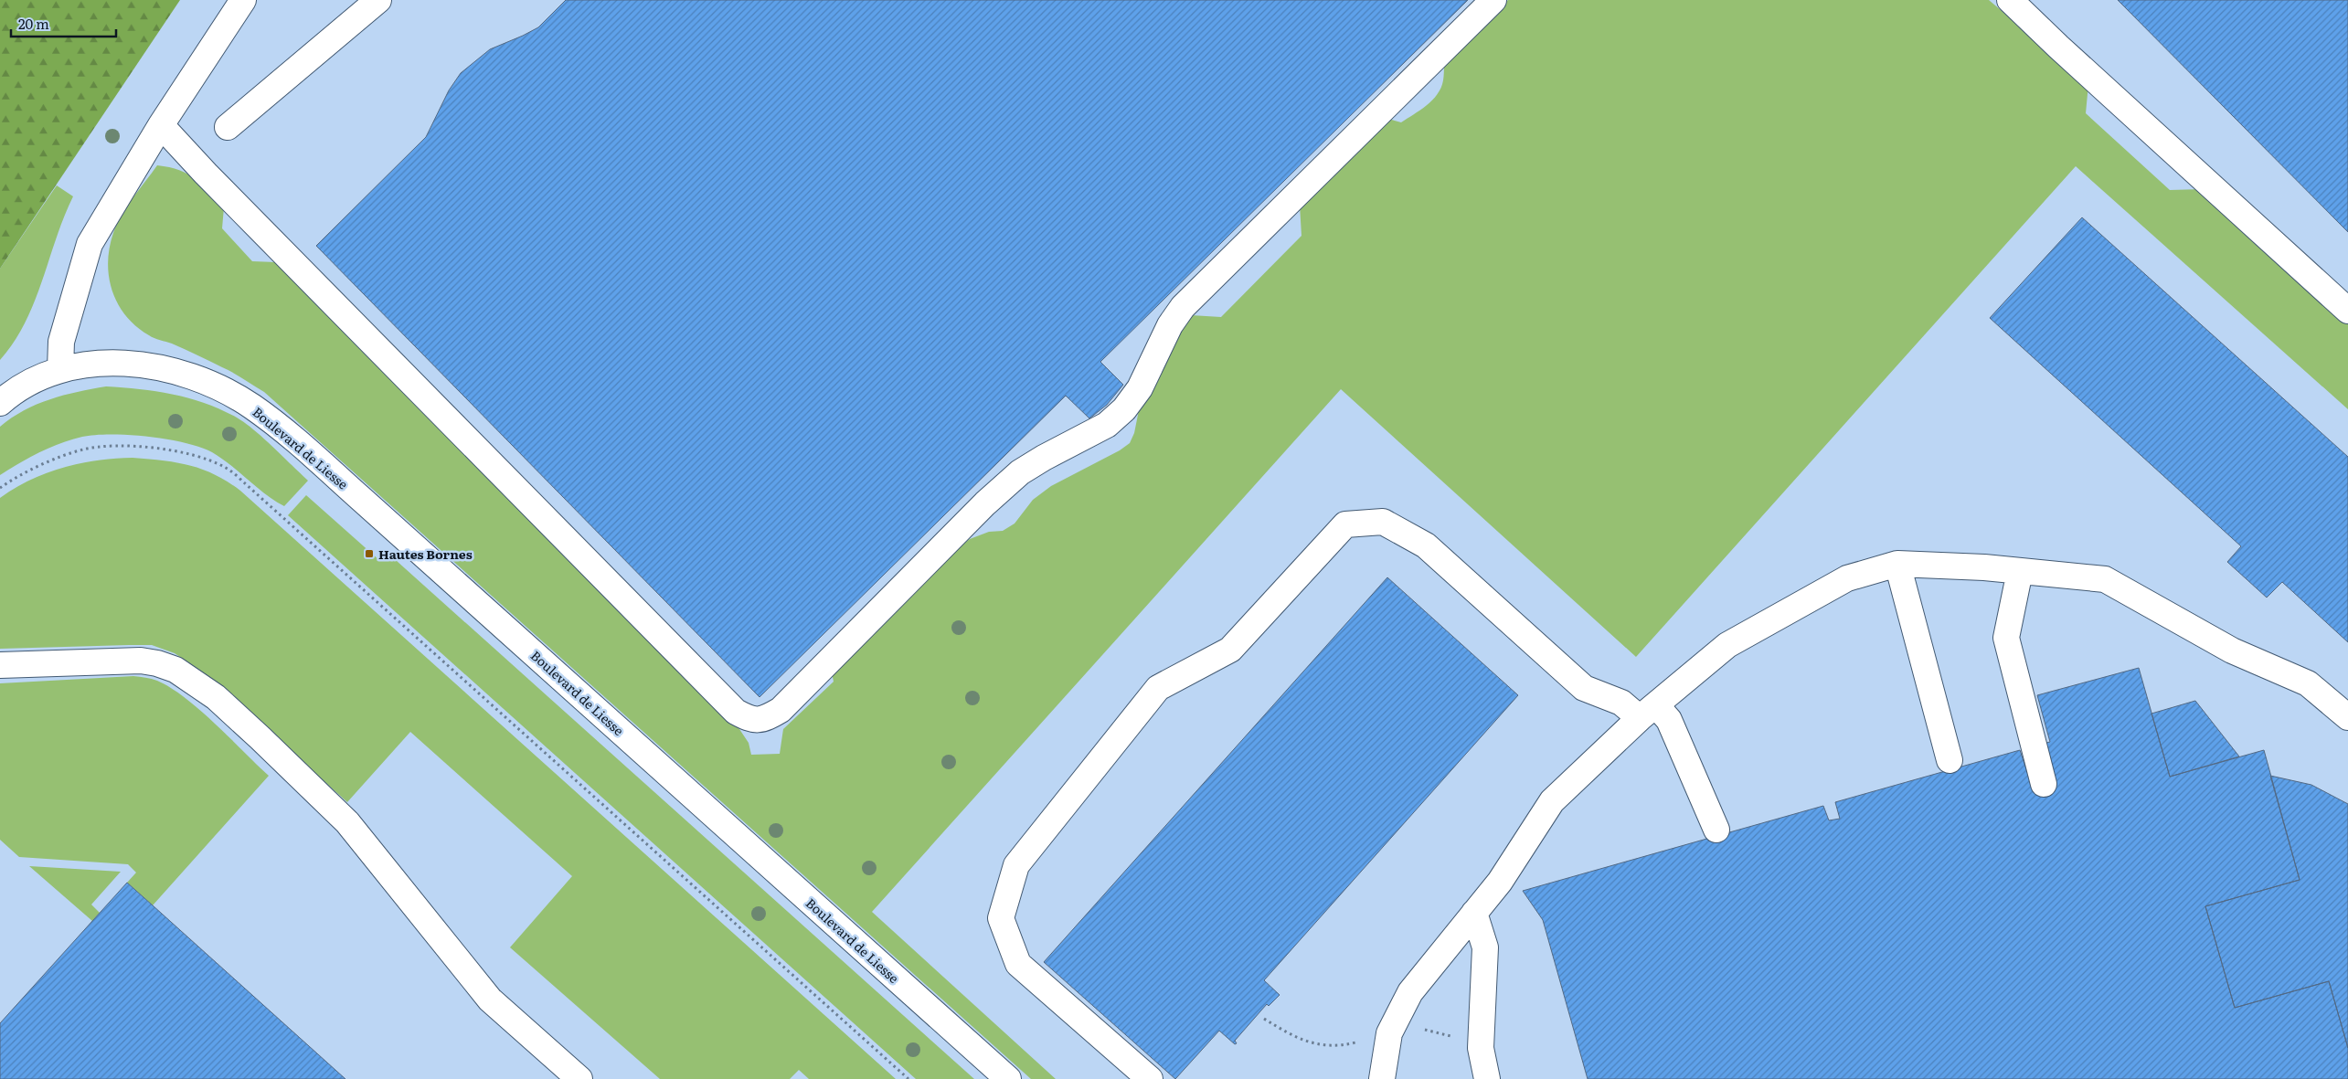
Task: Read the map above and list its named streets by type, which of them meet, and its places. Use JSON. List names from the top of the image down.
{
  "streets": {
    "street": ["Boulevard de Liesse"]
  },
  "places": {
    "transit": ["Hautes Bornes"]
  },
  "scale_bar": "20 m"
}
